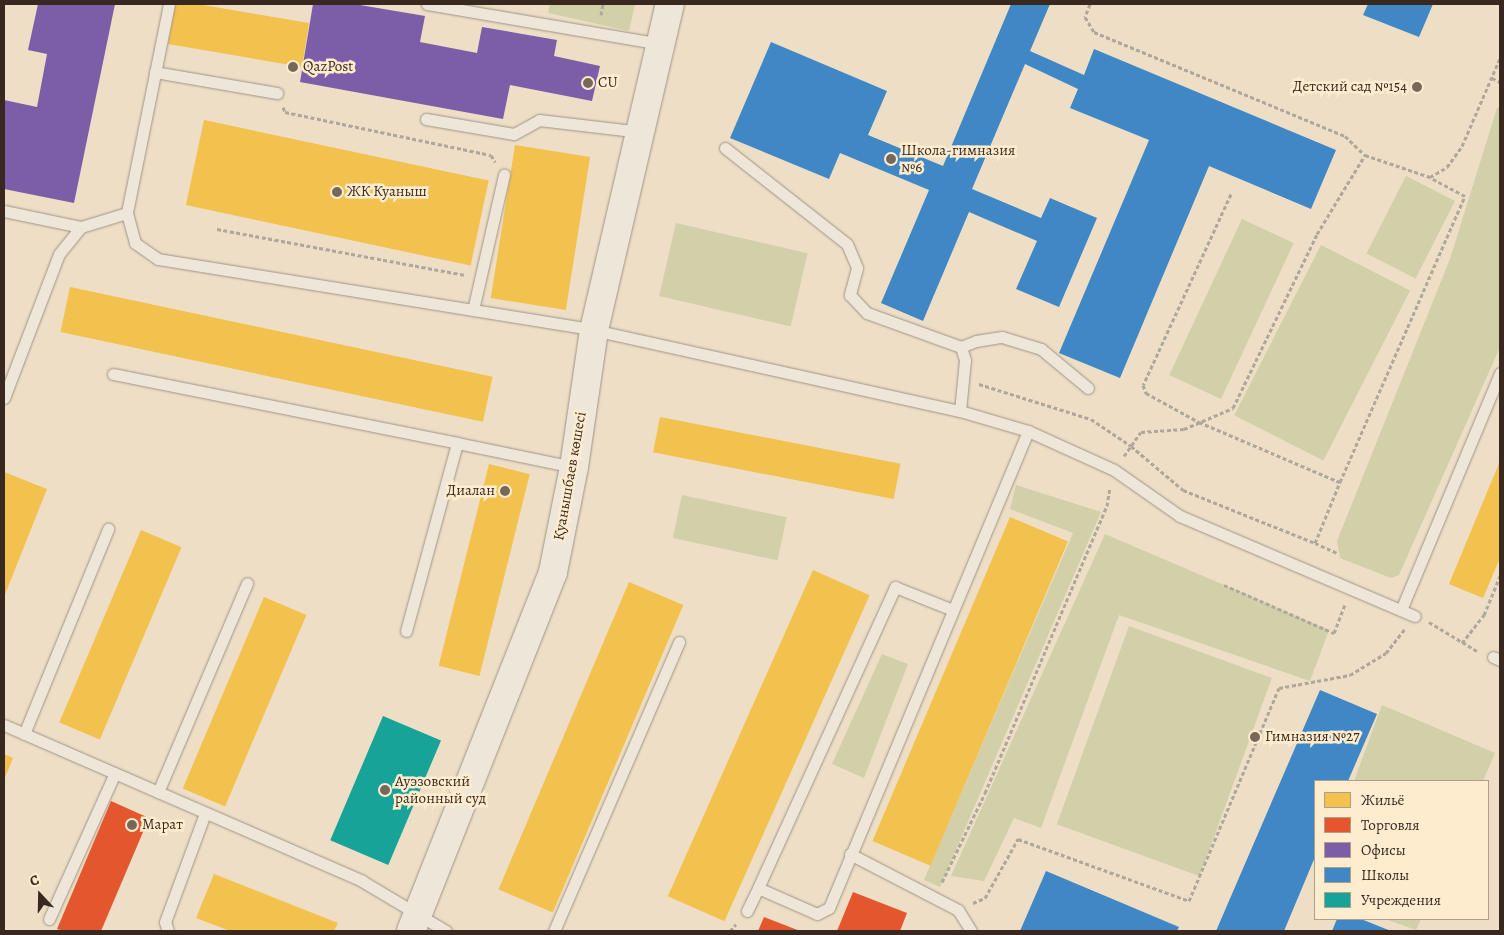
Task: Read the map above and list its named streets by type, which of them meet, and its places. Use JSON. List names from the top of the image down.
{
  "streets": {
    "street": ["Қуанышбаев көшесі"]
  },
  "places": [
    "QazPost",
    "CU",
    "Детский сад №154",
    "Школа-гимназия №6",
    "ЖК Куаныш",
    "Диалан",
    "Гимназия №27",
    "Ауэзовский районный суд",
    "Марат"
  ],
  "legend": [
    "Жильё",
    "Торговля",
    "Офисы",
    "Школы",
    "Учреждения"
  ],
  "north": "top"
}
